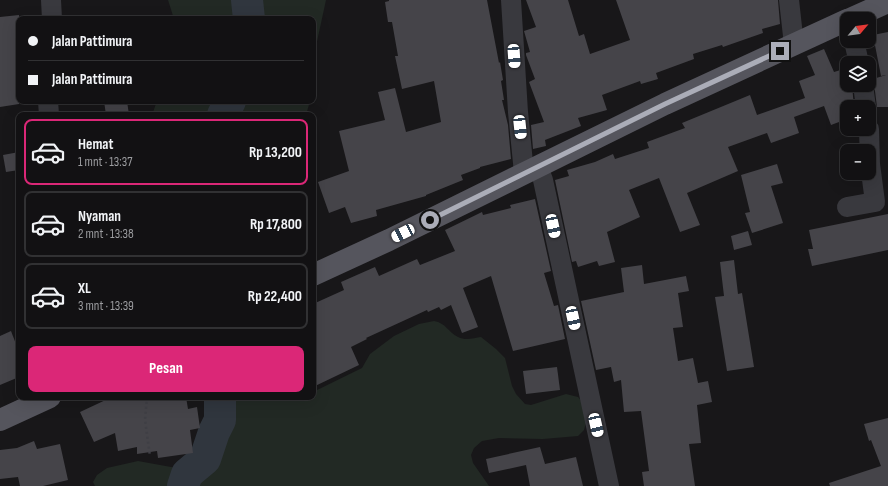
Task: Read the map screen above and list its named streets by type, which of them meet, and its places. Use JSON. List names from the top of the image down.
{
  "north": "top right",
  "page": {
    "map_buttons": ["+", "−"],
    "banner": ["Jalan Pattimura", "Jalan Pattimura"],
    "list": [
      {
        "name": "Hemat",
        "note": "1 mnt · 13:37",
        "value": "Rp 13,200"
      },
      {
        "name": "Nyaman",
        "note": "2 mnt · 13:38",
        "value": "Rp 17,800"
      },
      {
        "name": "XL",
        "note": "3 mnt · 13:39",
        "value": "Rp 22,400"
      }
    ],
    "buttons": "Pesan"
  }
}
